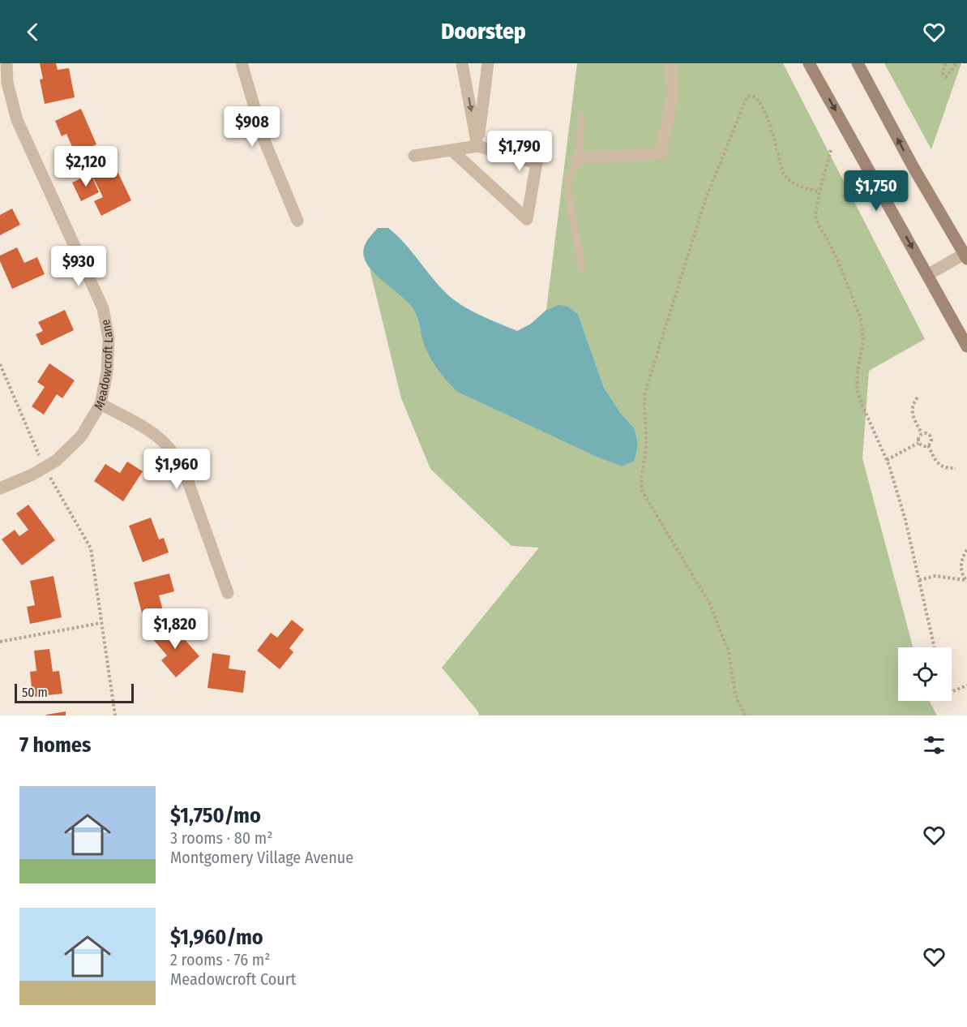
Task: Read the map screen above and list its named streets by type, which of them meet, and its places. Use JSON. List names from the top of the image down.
{
  "streets": {
    "street": ["Meadowcroft Lane"]
  },
  "scale_bar": "50 m",
  "page": {
    "header": "Doorstep",
    "price": [
      "$908",
      "$1,790",
      "$2,120",
      "$1,750",
      "$930",
      "$1,960",
      "$1,820"
    ],
    "scale": "50 m",
    "heading": "7 homes",
    "list": [
      {
        "name": "$1,750/mo",
        "note": "3 rooms · 80 m² · Montgomery Village Avenue"
      },
      {
        "name": "$1,960/mo",
        "note": "2 rooms · 76 m² · Meadowcroft Court"
      }
    ]
  }
}
